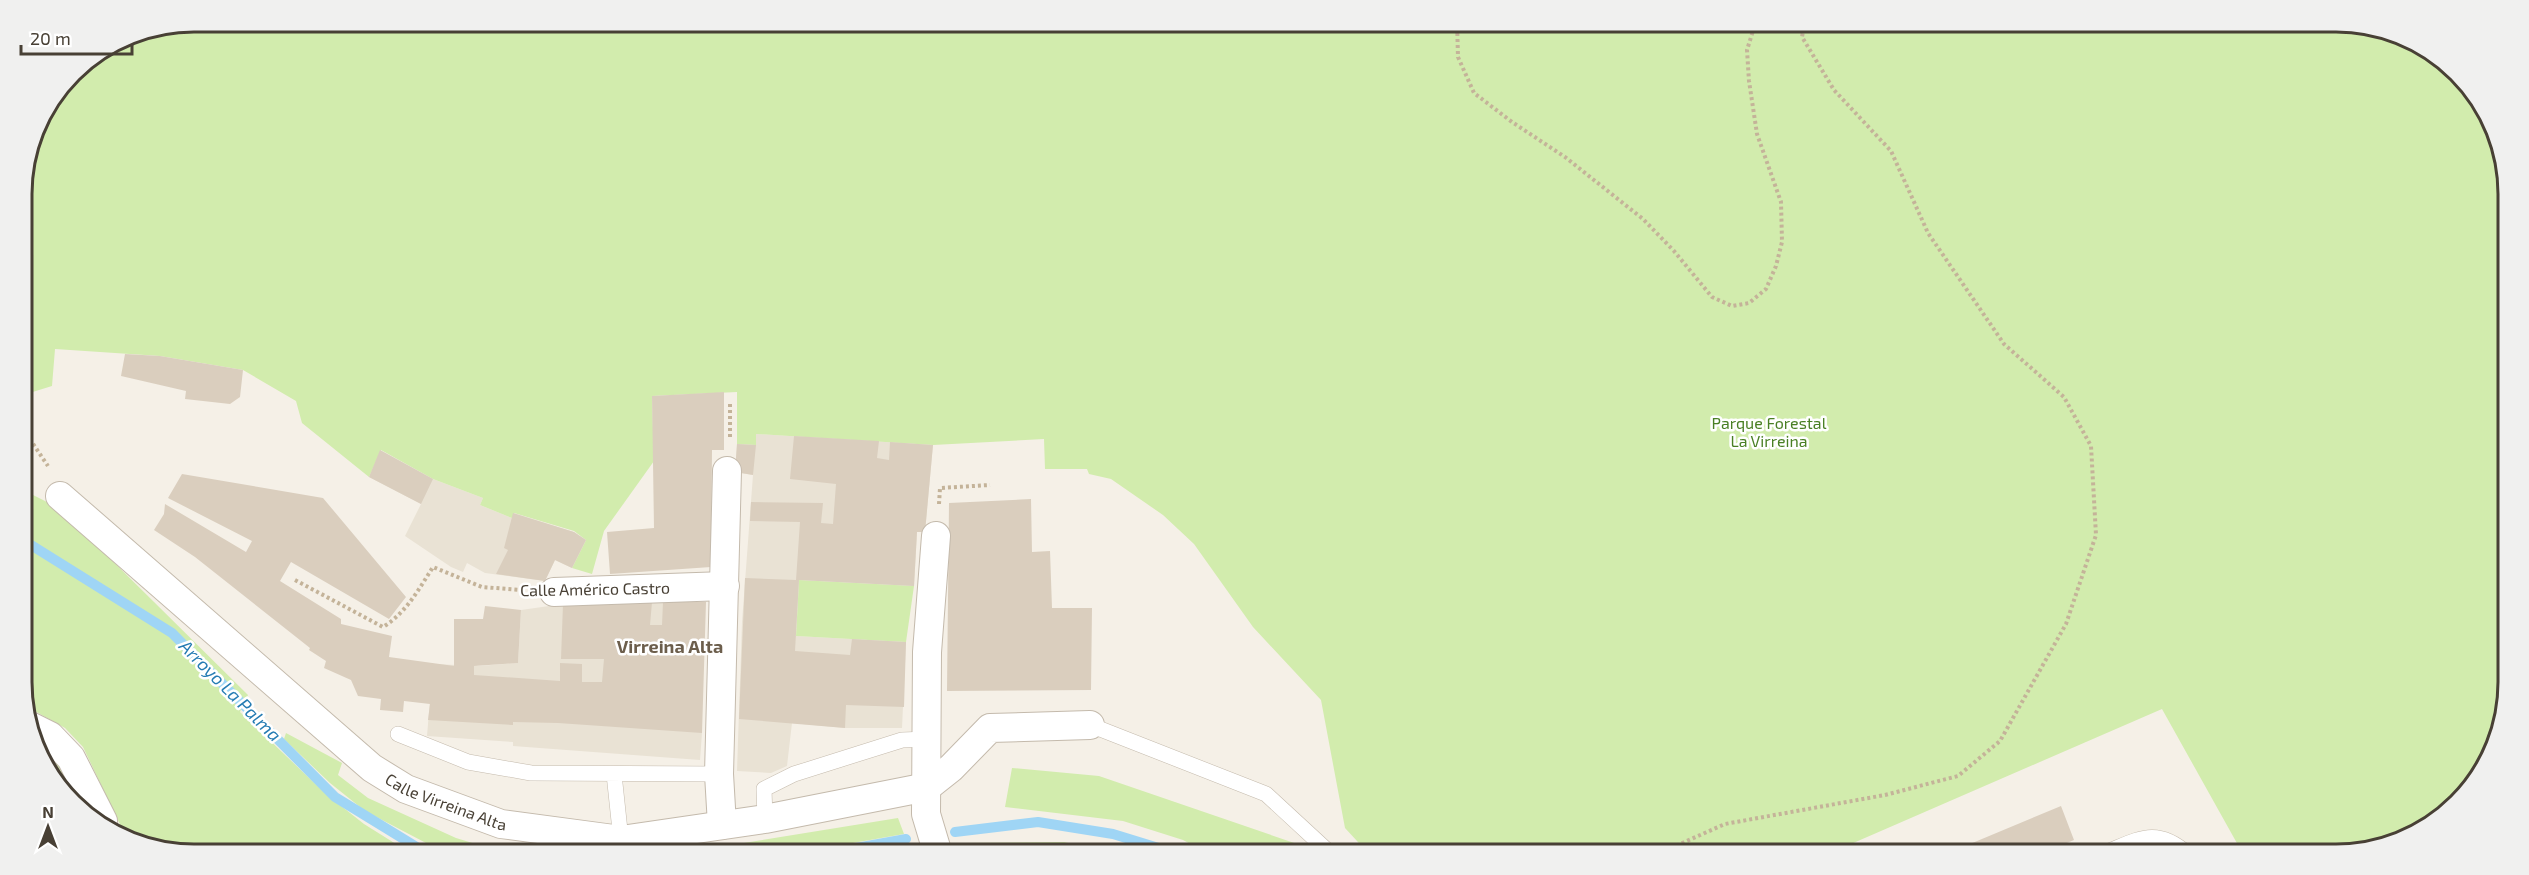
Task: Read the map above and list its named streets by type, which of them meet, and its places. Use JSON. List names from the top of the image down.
{
  "streets": {
    "street": ["Calle Américo Castro", "Calle Virreina Alta"]
  },
  "districts": ["Virreina Alta"],
  "water": ["Arroyo La Palma"],
  "parks": ["Parque Forestal La Virreina"],
  "scale_bar": "20 m",
  "north": "top"
}
